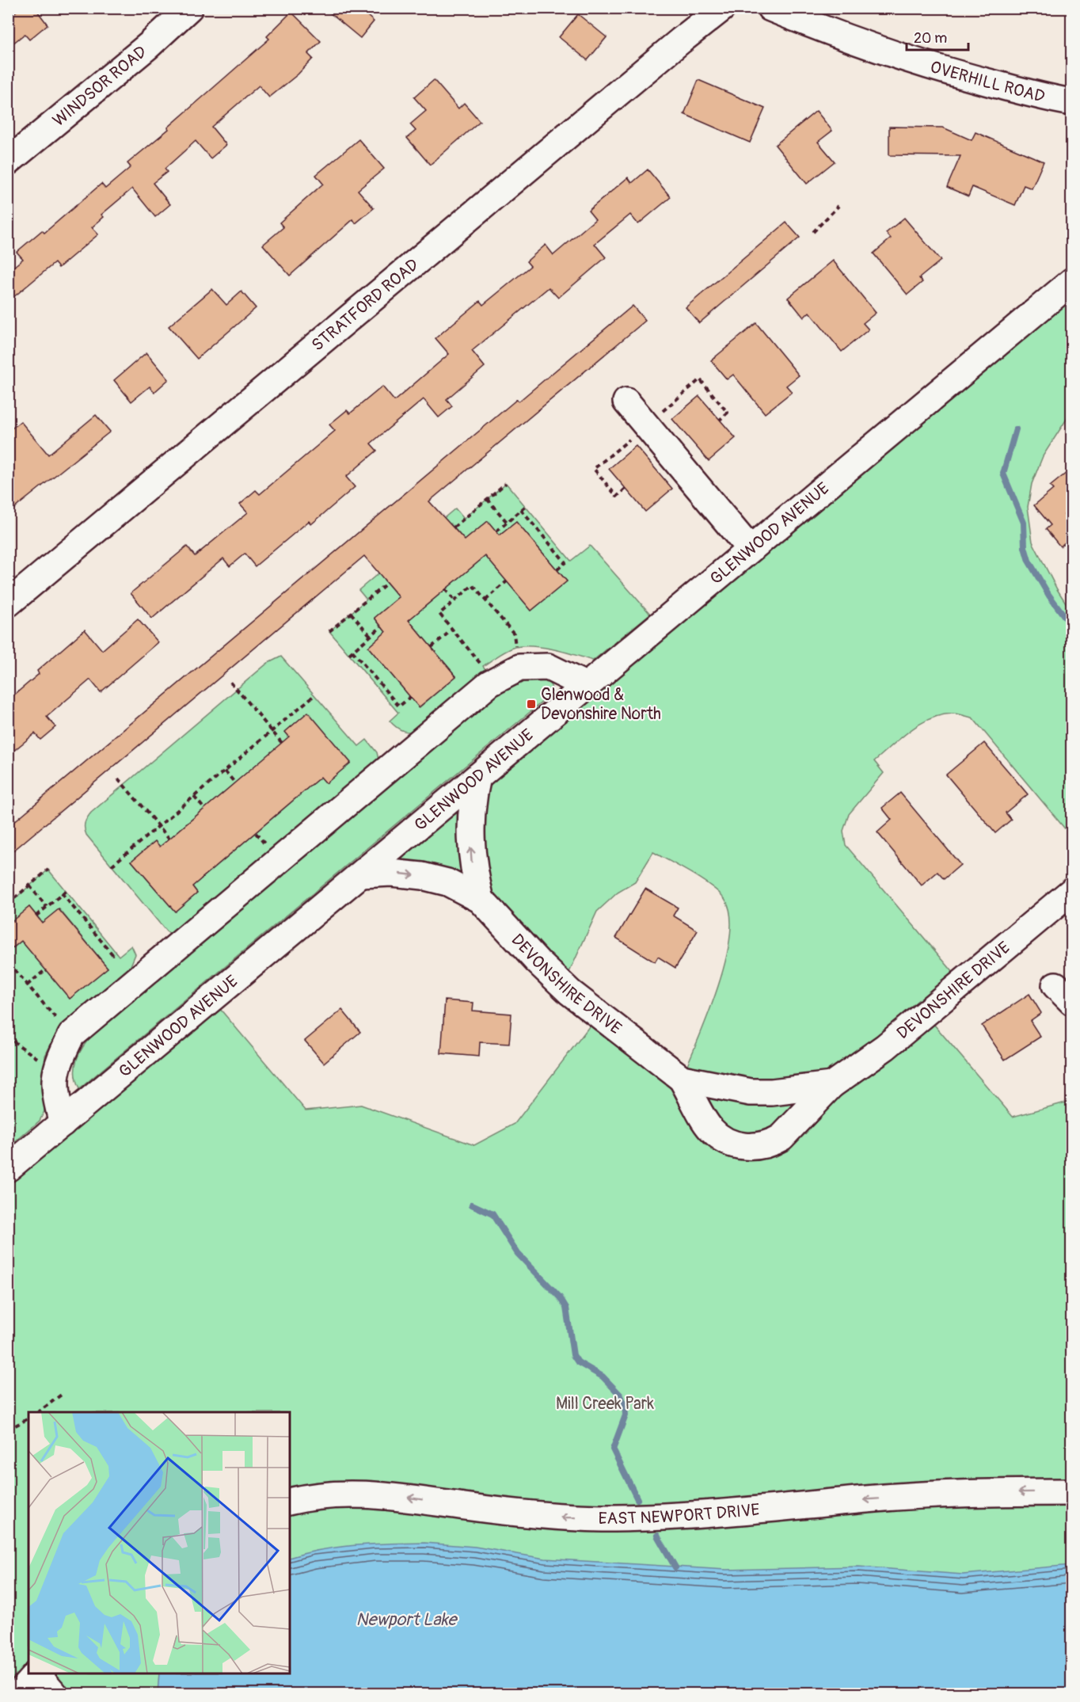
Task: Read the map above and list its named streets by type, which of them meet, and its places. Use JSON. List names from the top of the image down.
{
  "streets": {
    "street": [
      "OVERHILL ROAD",
      "WINDSOR ROAD",
      "STRATFORD ROAD",
      "GLENWOOD AVENUE",
      "DEVONSHIRE DRIVE",
      "EAST NEWPORT DRIVE"
    ]
  },
  "crossings": [
    ["GLENWOOD AVENUE", "DEVONSHIRE DRIVE"]
  ],
  "one_way": ["EAST NEWPORT DRIVE"],
  "water": ["Newport Lake"],
  "parks": ["Mill Creek Park"],
  "places": {
    "transit": ["Glenwood & Devonshire North"]
  },
  "scale_bar": "20 m"
}
